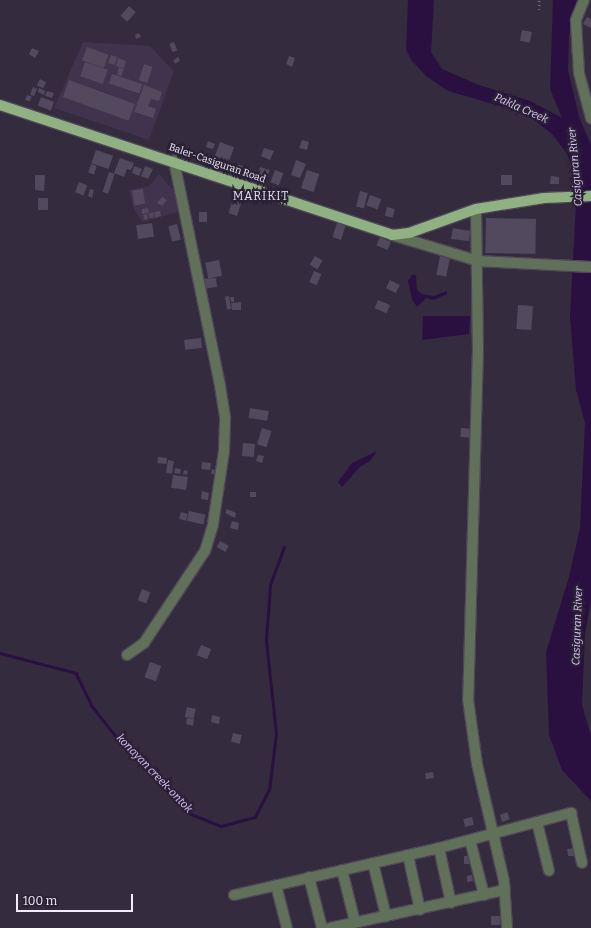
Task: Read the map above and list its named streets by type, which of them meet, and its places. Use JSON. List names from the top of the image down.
{
  "streets": {
    "main road": ["Baler-Casiguran Road"]
  },
  "districts": ["MARIKIT"],
  "water": ["Pakla Creek", "Casiguran River", "konayan creek-ontok"],
  "scale_bar": "100 m"
}
